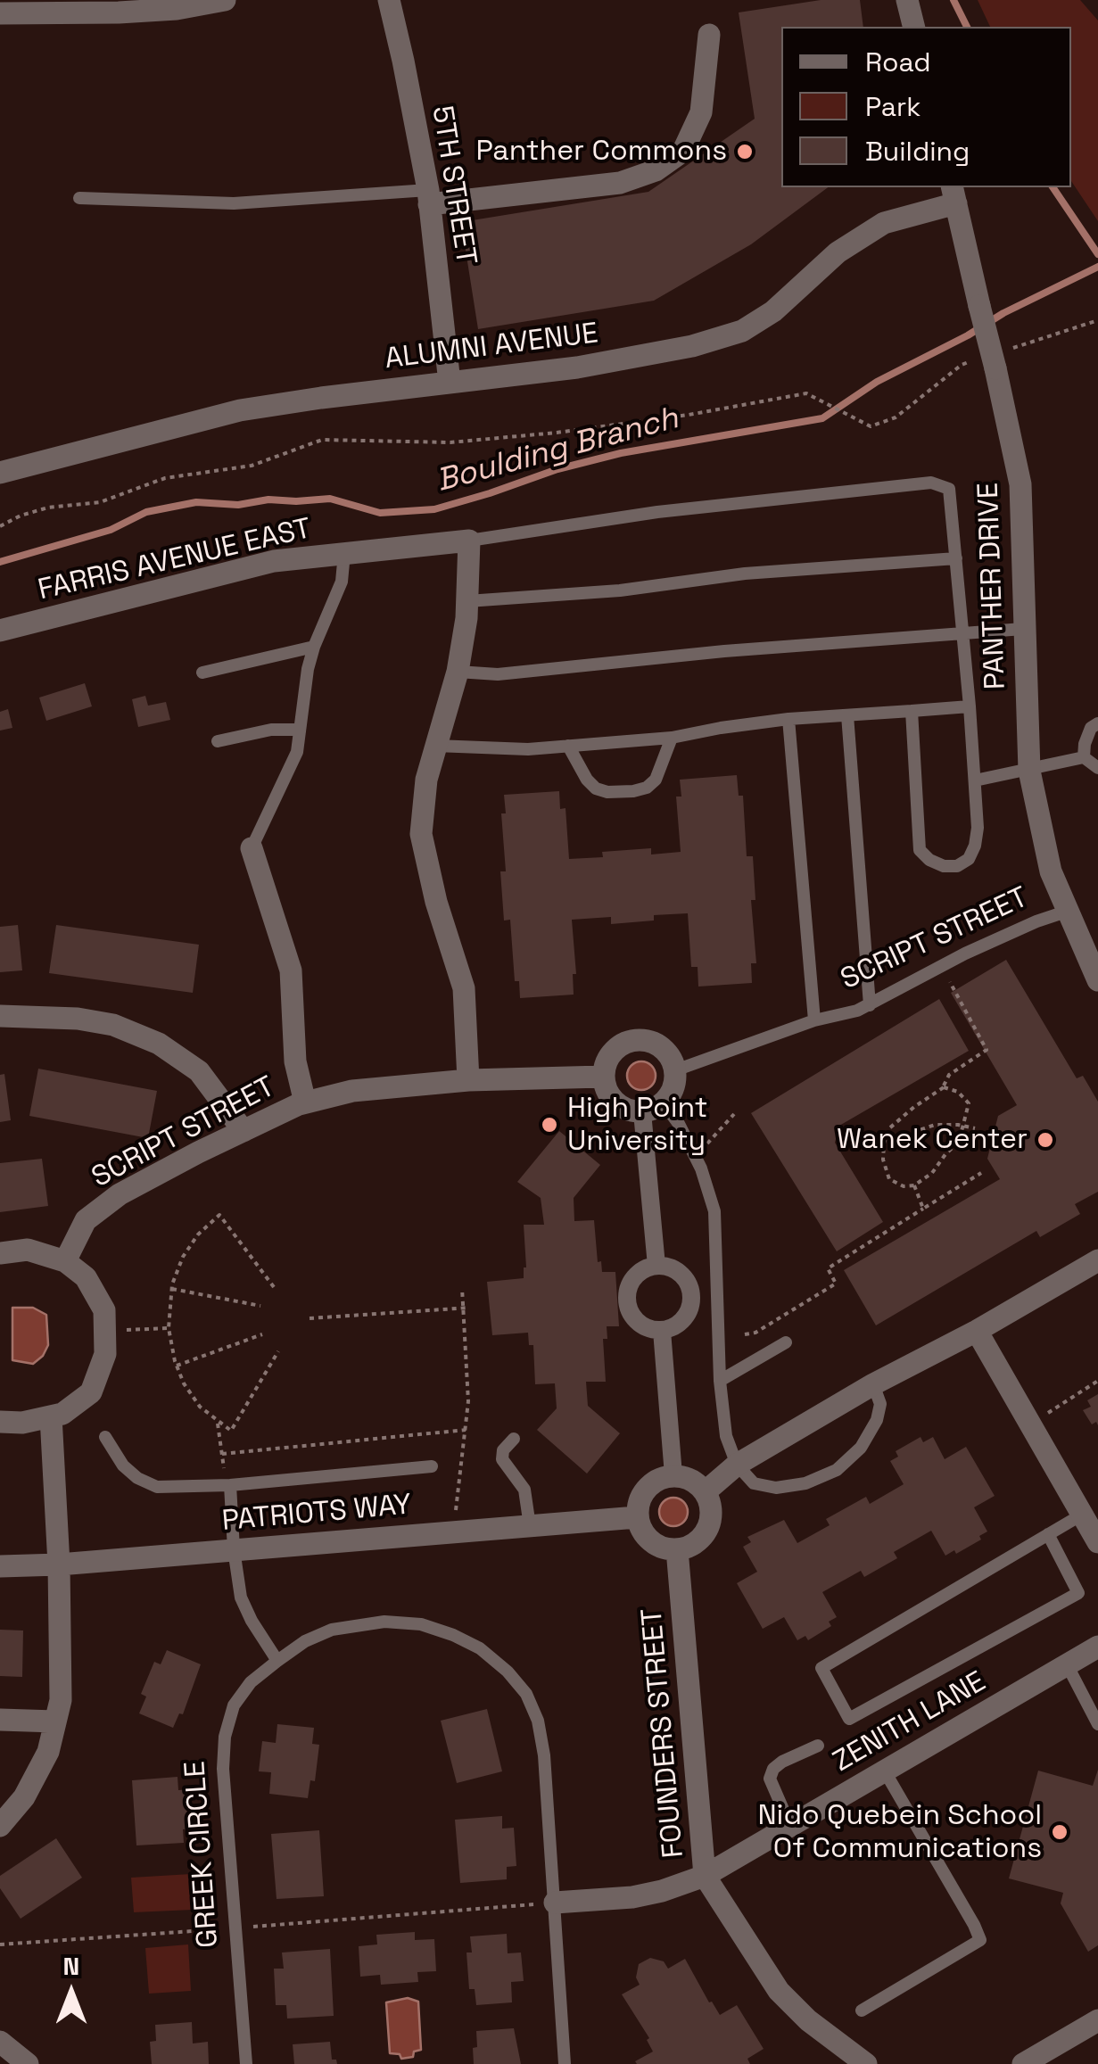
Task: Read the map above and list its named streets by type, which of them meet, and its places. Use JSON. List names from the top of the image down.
{
  "streets": {
    "street": [
      "5TH STREET",
      "ALUMNI AVENUE",
      "FARRIS AVENUE EAST",
      "PANTHER DRIVE",
      "SCRIPT STREET",
      "PATRIOTS WAY",
      "ZENITH LANE",
      "FOUNDERS STREET"
    ],
    "lane": ["GREEK CIRCLE"]
  },
  "crossings": [
    ["5TH STREET", "ALUMNI AVENUE"],
    ["ALUMNI AVENUE", "PANTHER DRIVE"],
    ["PANTHER DRIVE", "SCRIPT STREET"],
    ["PATRIOTS WAY", "FOUNDERS STREET"],
    ["ZENITH LANE", "FOUNDERS STREET"]
  ],
  "water": ["Boulding Branch"],
  "places": [
    "Panther Commons",
    "High Point University",
    "Wanek Center",
    "Nido Quebein School Of Communications"
  ],
  "legend": ["Road", "Park", "Building"],
  "north": "top"
}
